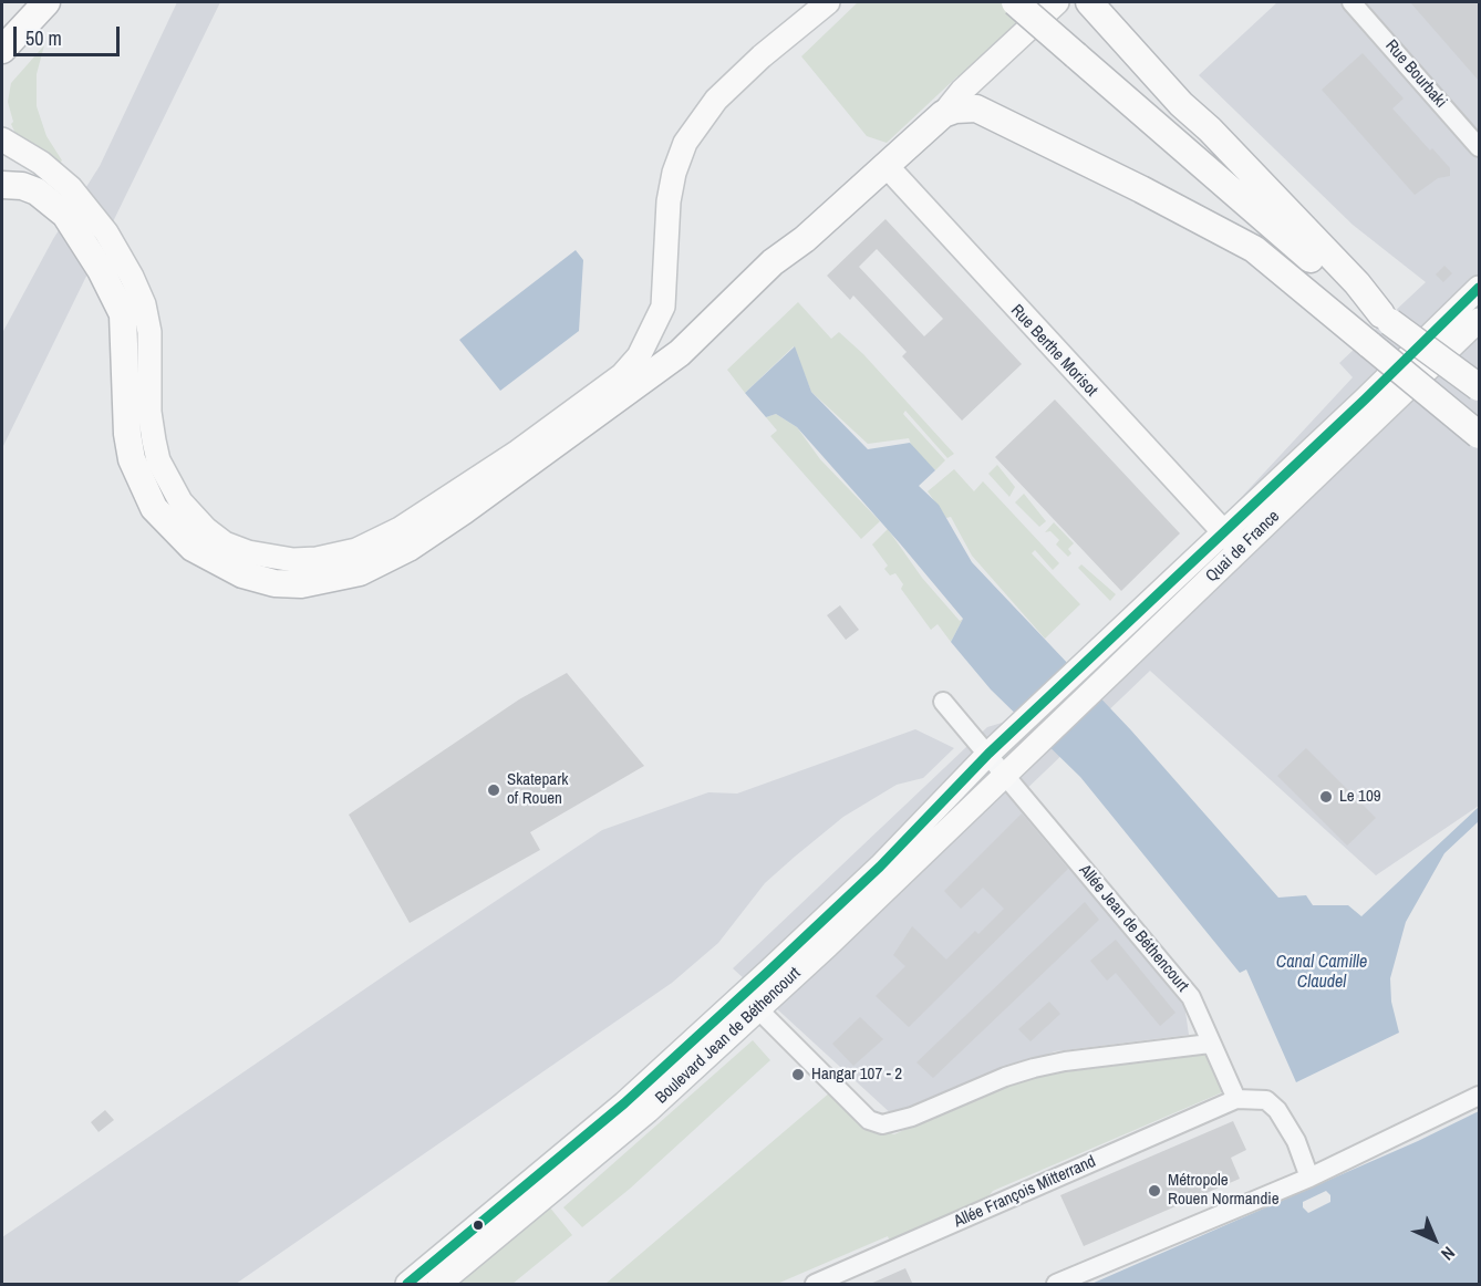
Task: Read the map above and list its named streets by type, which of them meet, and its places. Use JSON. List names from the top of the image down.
{
  "streets": {
    "main road": ["Rue Berthe Morisot", "Quai de France", "Boulevard Jean de Béthencourt"],
    "street": ["Rue Bourbaki", "Allée Jean de Béthencourt", "Allée François Mitterrand"]
  },
  "crossings": [
    ["Rue Berthe Morisot", "Quai de France"],
    ["Quai de France", "Allée Jean de Béthencourt"],
    ["Quai de France", "Boulevard Jean de Béthencourt"],
    ["Allée Jean de Béthencourt", "Boulevard Jean de Béthencourt"],
    ["Allée Jean de Béthencourt", "Allée François Mitterrand"]
  ],
  "water": ["Canal Camille Claudel"],
  "places": [
    "Skatepark of Rouen",
    "Le 109",
    "Hangar 107 - 2",
    "Métropole Rouen Normandie"
  ],
  "scale_bar": "50 m",
  "north": "bottom right"
}
